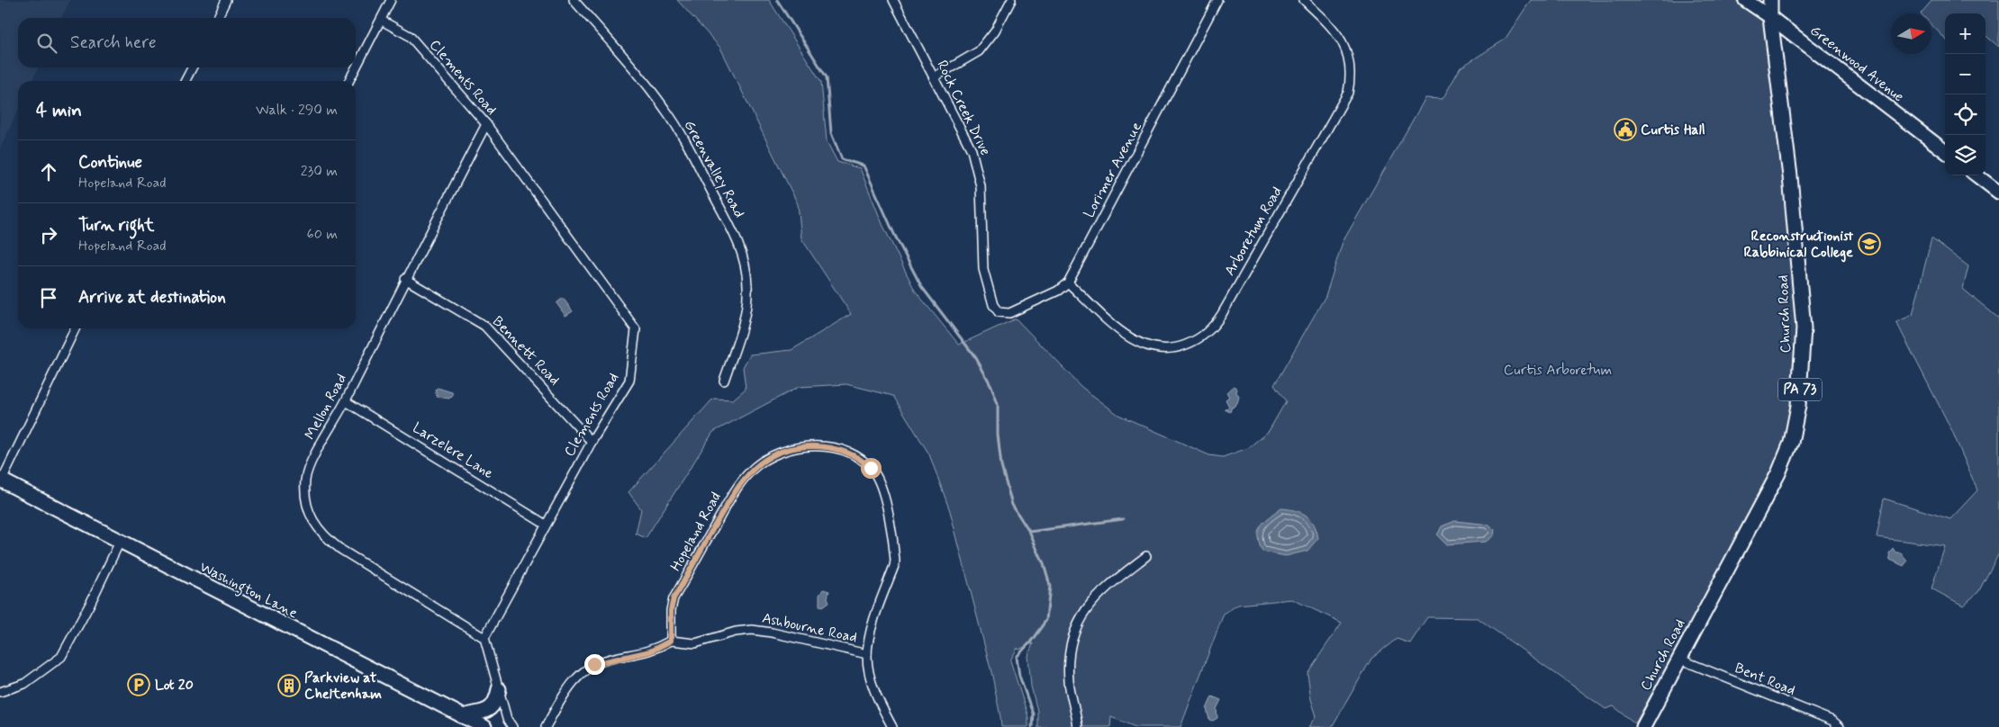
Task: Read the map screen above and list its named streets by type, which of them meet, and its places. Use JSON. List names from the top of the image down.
{
  "streets": {
    "main road": [
      "Greenwood Avenue",
      "Church Road",
      "PA 73",
      "Washington Lane"
    ],
    "street": [
      "Clements Road",
      "Rock Creek Drive",
      "Greenvalley Road",
      "Lorimer Avenue",
      "Arboretum Road",
      "Bennett Road",
      "Mellon Road",
      "Larzelere Lane",
      "Hopeland Road",
      "Ashbourne Road",
      "Bent Road"
    ]
  },
  "crossings": [
    ["Greenwood Avenue", "Church Road"],
    ["Clements Road", "Bennett Road"],
    ["Clements Road", "Mellon Road"],
    ["Clements Road", "Larzelere Lane"],
    ["Rock Creek Drive", "Lorimer Avenue"],
    ["Lorimer Avenue", "Arboretum Road"],
    ["Church Road", "Bent Road"],
    ["Bennett Road", "Mellon Road"],
    ["Mellon Road", "Larzelere Lane"],
    ["Hopeland Road", "Ashbourne Road"]
  ],
  "parks": ["Curtis Arboretum"],
  "places": {
    "public building": ["Curtis Hall"],
    "school or university": ["Reconstructionist Rabbinical College"],
    "parking": ["Lot 20"],
    "building": ["Parkview at Cheltenham"]
  },
  "north": "right",
  "page": {
    "map_buttons": ["+", "−"],
    "search": "Search here",
    "heading": ["4 min", "Walk · 290 m"],
    "list": [
      ["Continue", "Hopeland Road", "230 m"],
      ["Turn right", "Hopeland Road", "60 m"],
      "Arrive at destination"
    ]
  }
}
